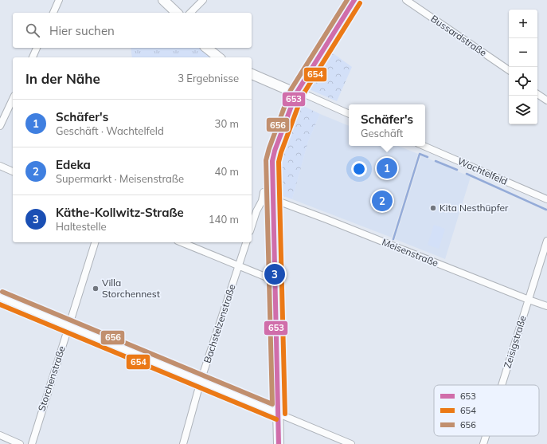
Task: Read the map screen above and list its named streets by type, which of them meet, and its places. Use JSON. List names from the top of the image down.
{
  "streets": {
    "street": [
      "Bussardstraße",
      "Wachtelfeld",
      "Meisenstraße",
      "Bachstelzenstraße",
      "Zeisigstraße",
      "Storchenstraße"
    ]
  },
  "crossings": [
    ["Meisenstraße", "Zeisigstraße"]
  ],
  "places": ["Kita Nesthüpfer", "Villa Storchennest"],
  "lines": ["transit line 653", "transit line 656", "transit line 654"],
  "legend": ["653", "654", "656"],
  "page": {
    "map_buttons": ["+", "−"],
    "search": "Hier suchen",
    "heading": ["In der Nähe", "3 Ergebnisse"],
    "list": [
      {
        "mark": "1",
        "name": "Schäfer's",
        "note": "Geschäft · Wachtelfeld",
        "value": "30 m"
      },
      {
        "mark": "2",
        "name": "Edeka",
        "note": "Supermarkt · Meisenstraße",
        "value": "40 m"
      },
      {
        "mark": "3",
        "name": "Käthe-Kollwitz-Straße",
        "note": "Haltestelle",
        "value": "140 m"
      }
    ],
    "popup": ["Schäfer's", "Geschäft"],
    "pins": ["1", "2", "3"]
  }
}
